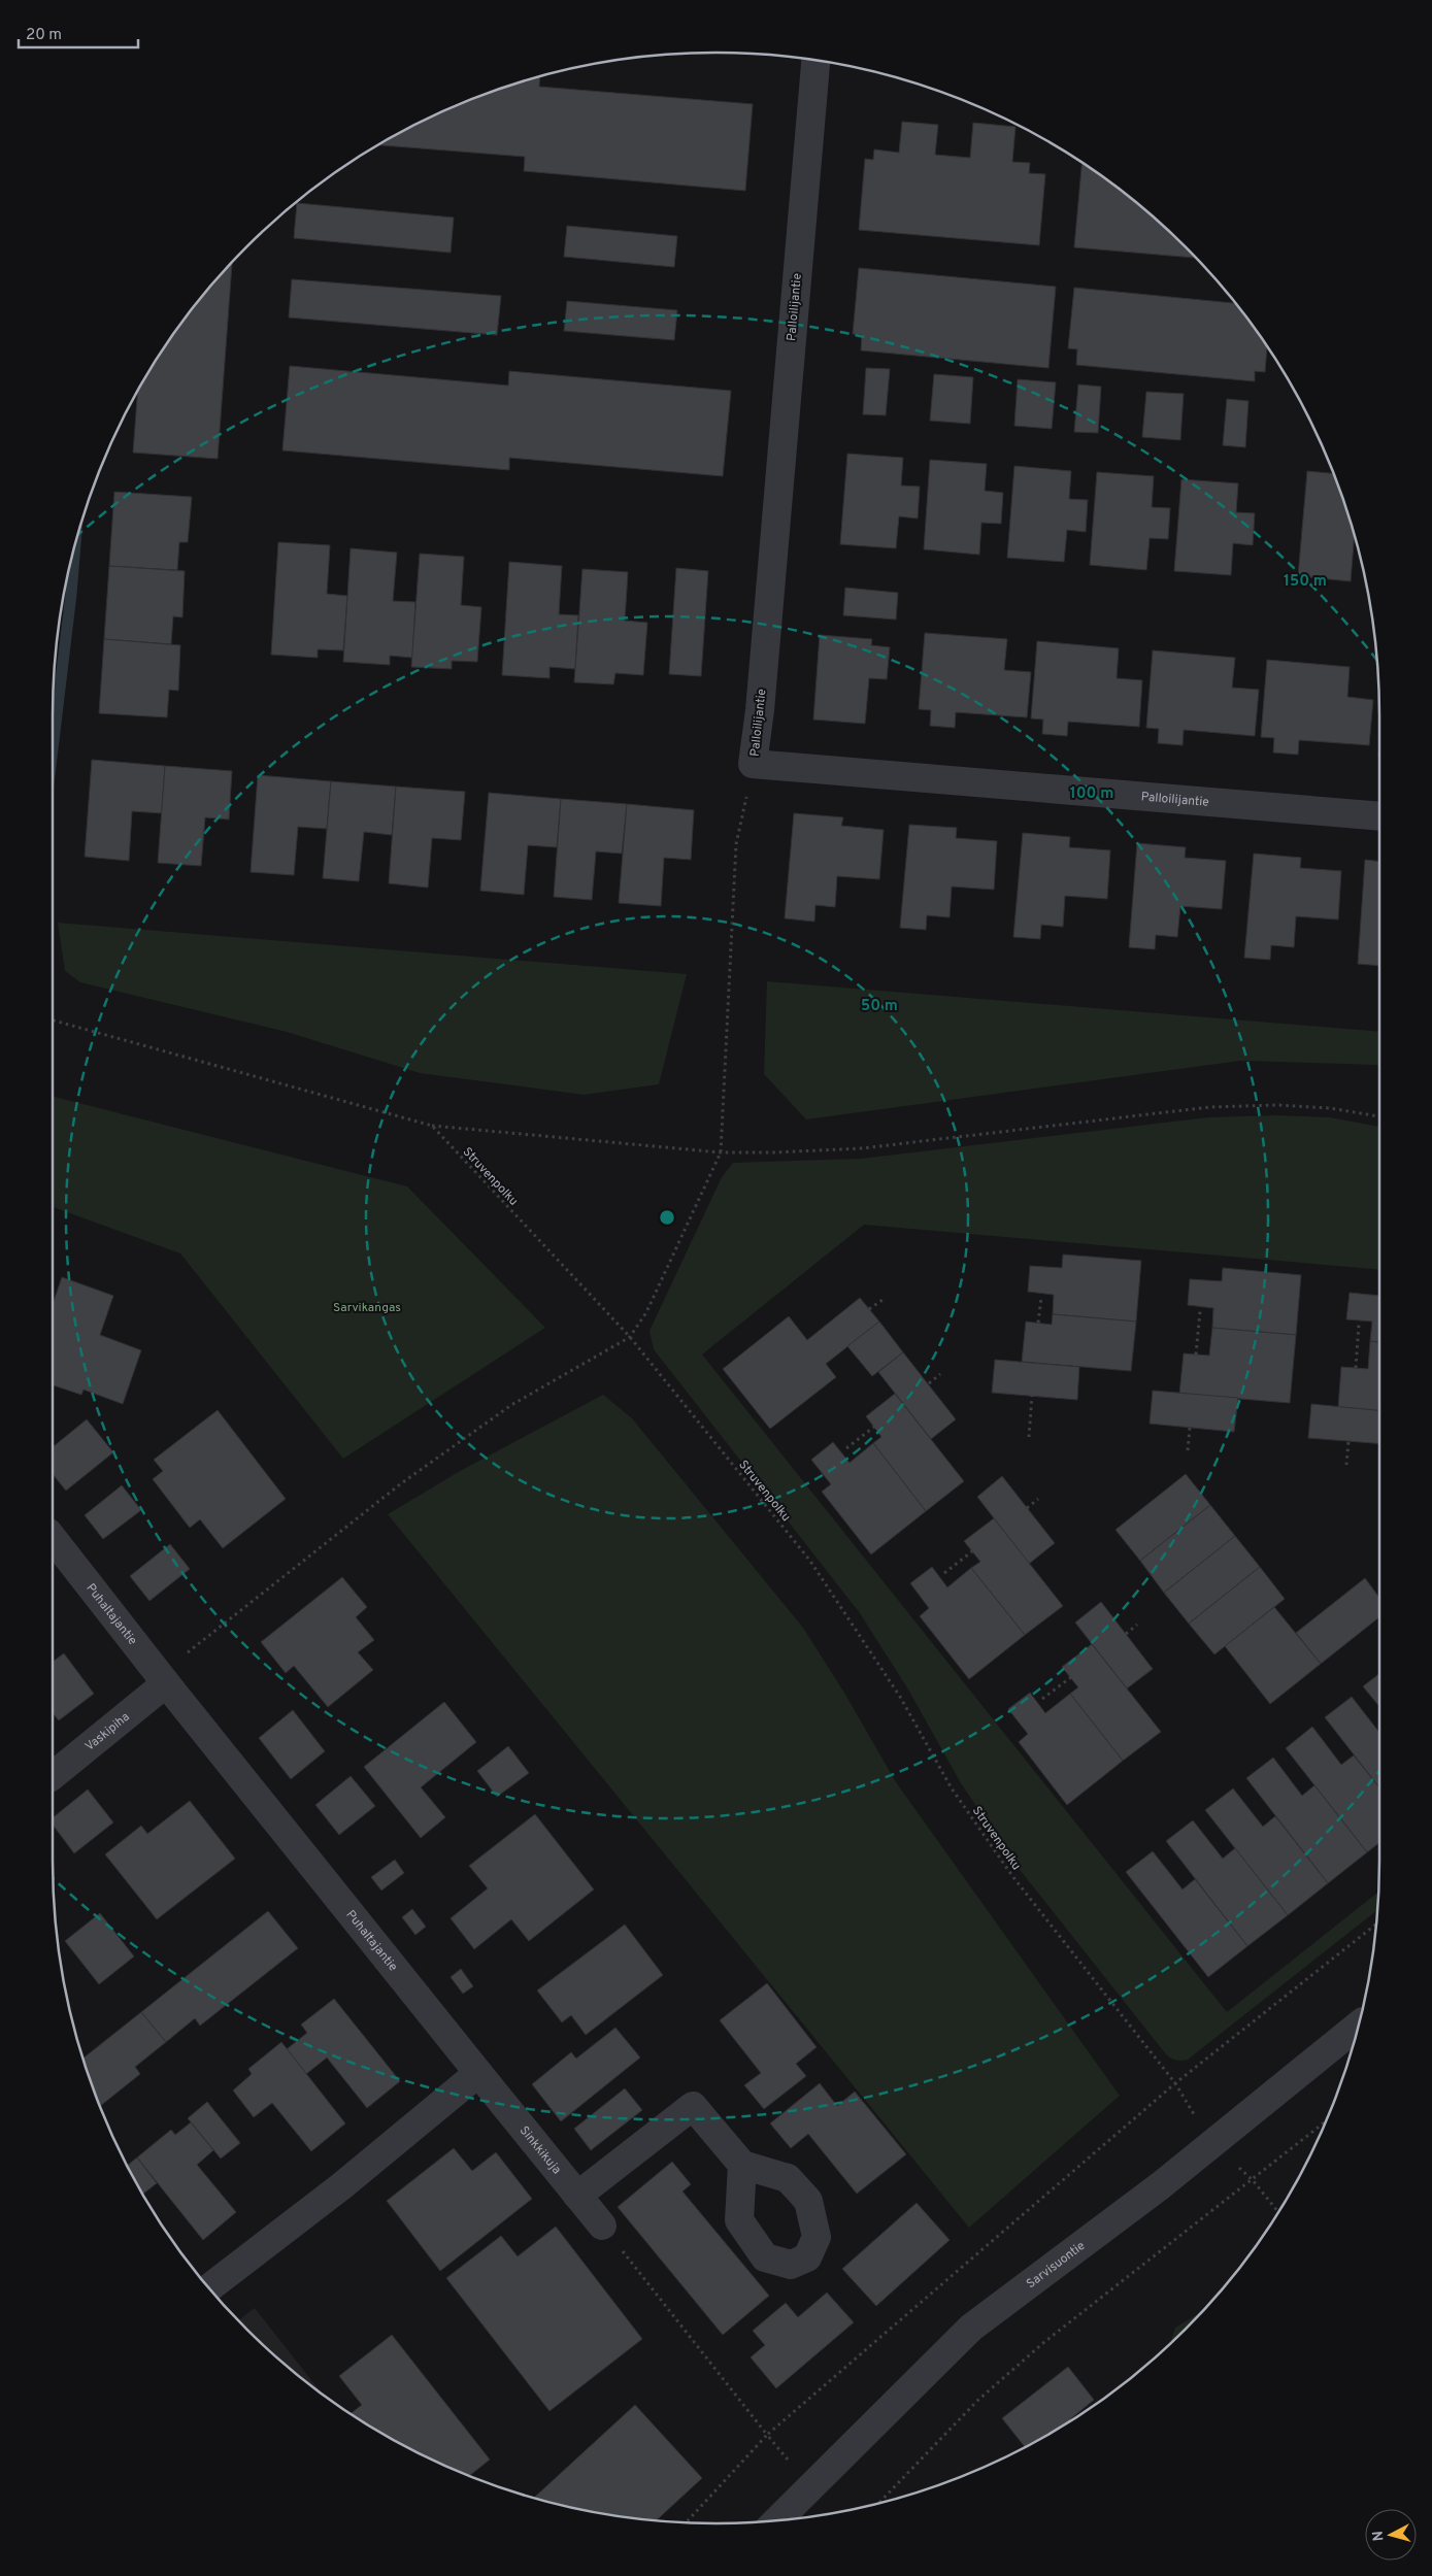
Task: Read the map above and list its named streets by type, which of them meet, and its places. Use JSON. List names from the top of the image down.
{
  "streets": {
    "street": [
      "Palloilijantie",
      "Puhaltajantie",
      "Vaskipiha",
      "Sinkkikuja",
      "Sarvisuontie"
    ],
    "path": ["Struvenpolku"]
  },
  "crossings": [
    ["Struvenpolku", "Sarvisuontie"],
    ["Puhaltajantie", "Vaskipiha"],
    ["Puhaltajantie", "Sinkkikuja"]
  ],
  "parks": ["Sarvikangas"],
  "scale_bar": "20 m",
  "north": "left",
  "rings": ["150 m", "100 m", "50 m"]
}
